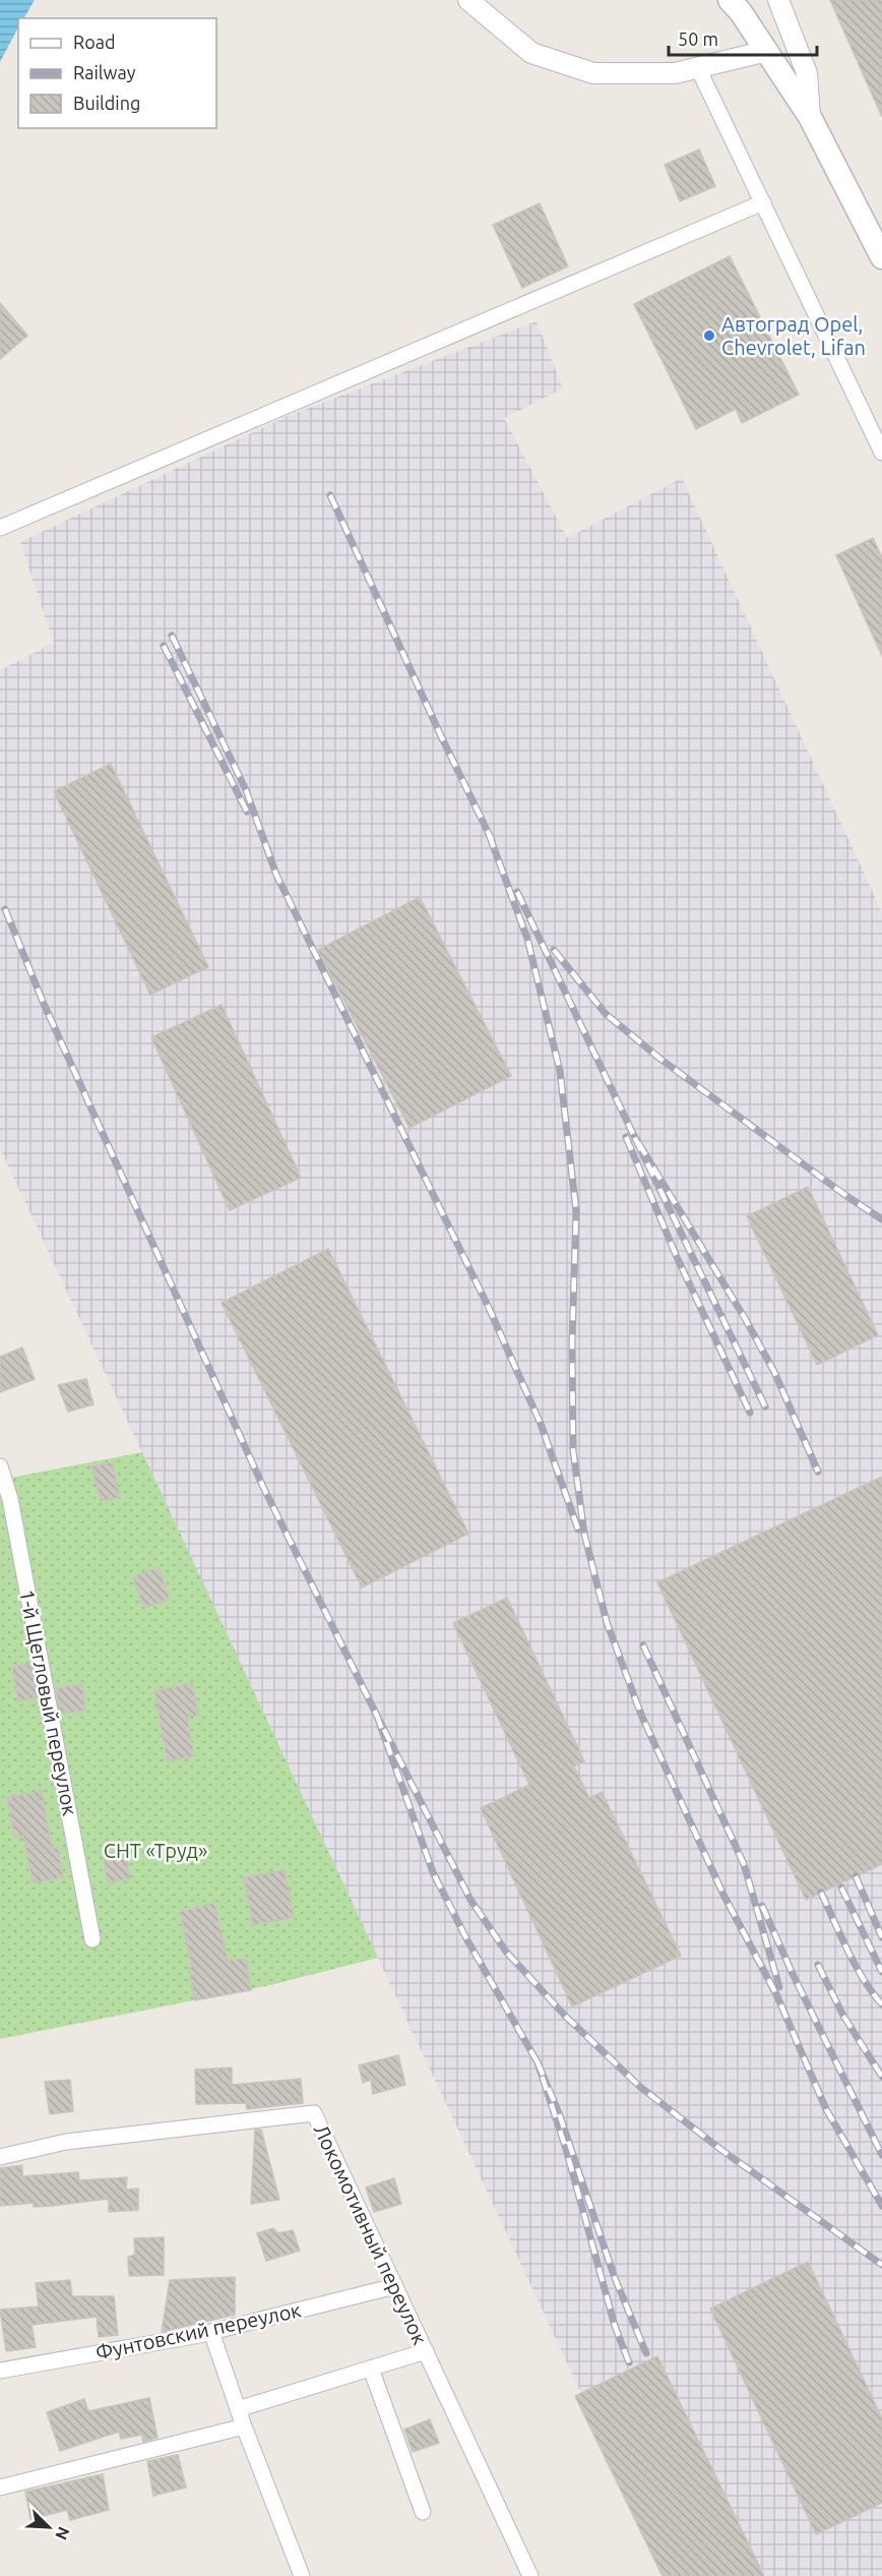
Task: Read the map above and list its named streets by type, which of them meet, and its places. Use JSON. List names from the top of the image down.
{
  "streets": {
    "street": ["1-й Щегловый переулок", "Локомотивный переулок", "Фунтовский переулок"]
  },
  "crossings": [
    ["Локомотивный переулок", "Фунтовский переулок"]
  ],
  "parks": ["СНТ «Труд»"],
  "places": ["Автоград Opel, Chevrolet, Lifan"],
  "legend": ["Road", "Railway", "Building"],
  "scale_bar": "50 m",
  "north": "bottom right"
}
